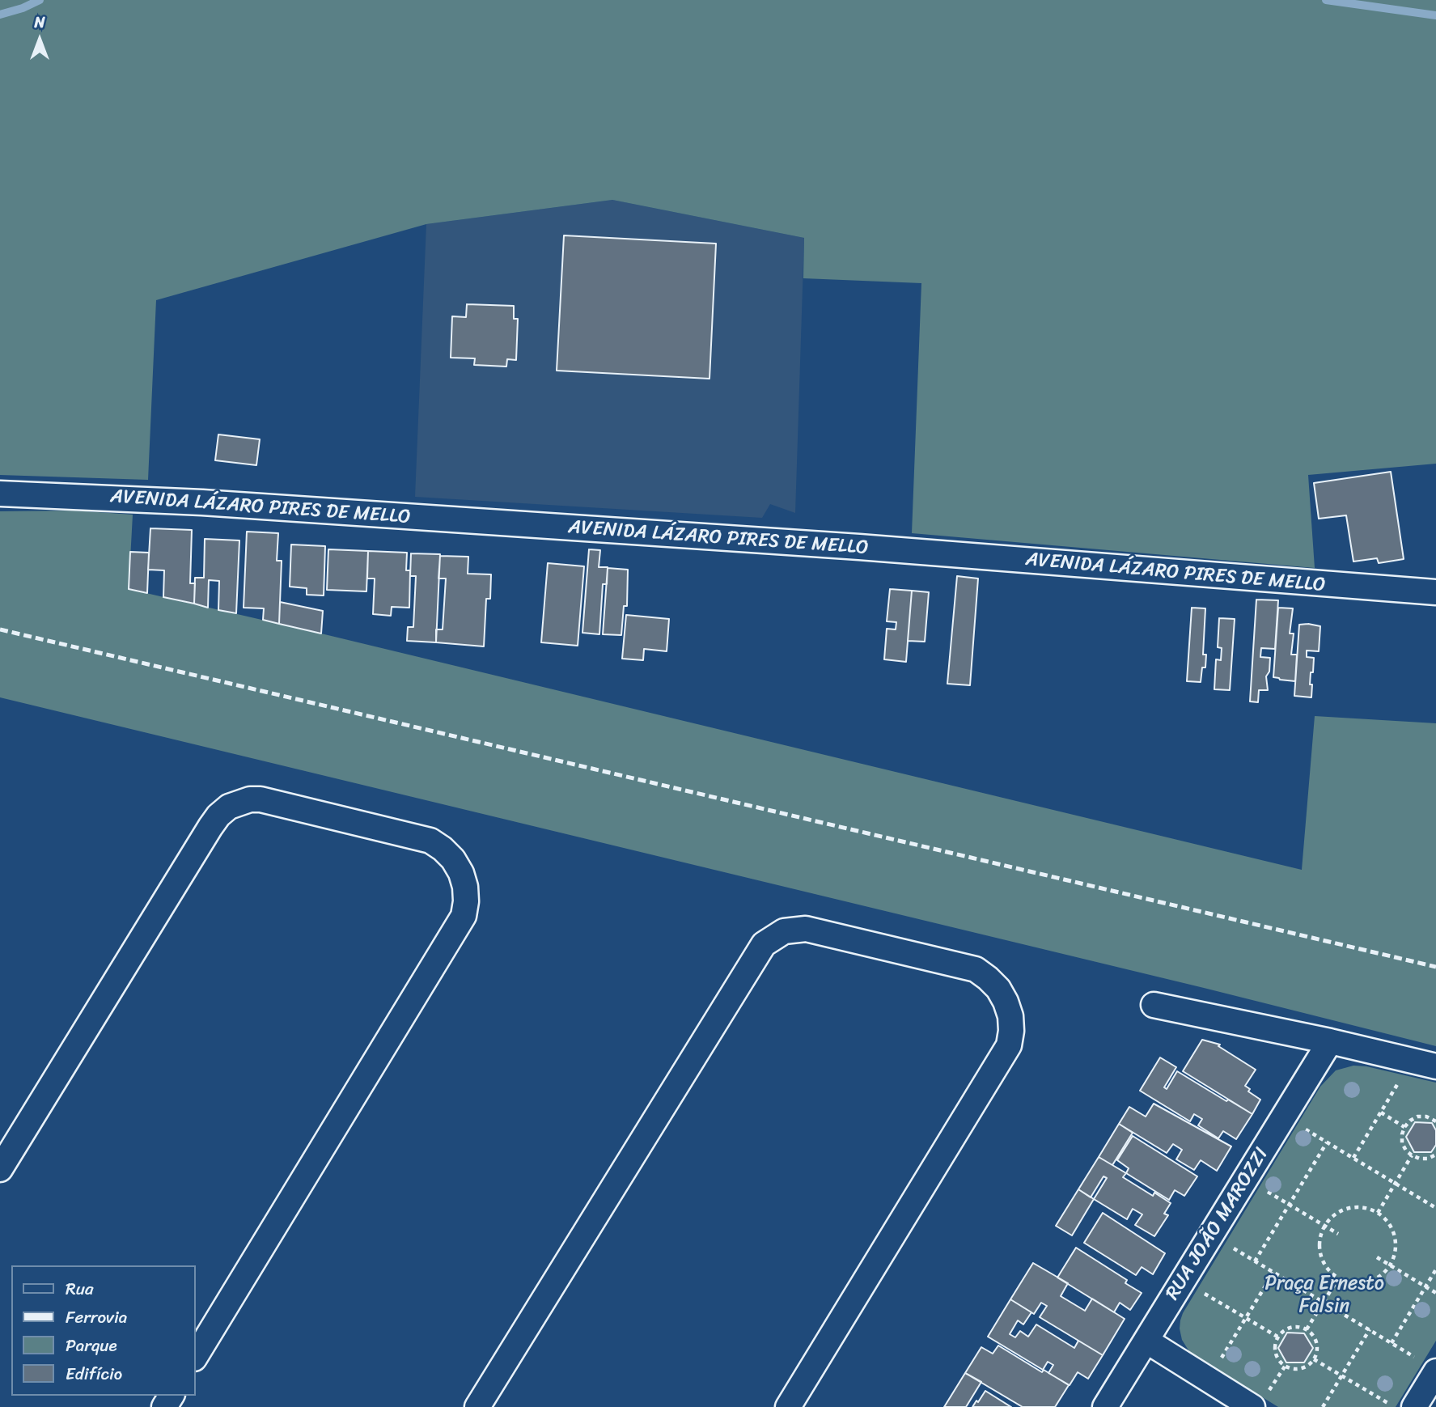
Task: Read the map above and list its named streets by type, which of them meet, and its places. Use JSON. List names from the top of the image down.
{
  "streets": {
    "street": ["AVENIDA LÁZARO PIRES DE MELLO", "RUA JOÃO MAROZZI"]
  },
  "parks": ["Praça Ernesto Falsin"],
  "legend": [
    "Rua",
    "Ferrovia",
    "Parque",
    "Edifício"
  ],
  "north": "top"
}
